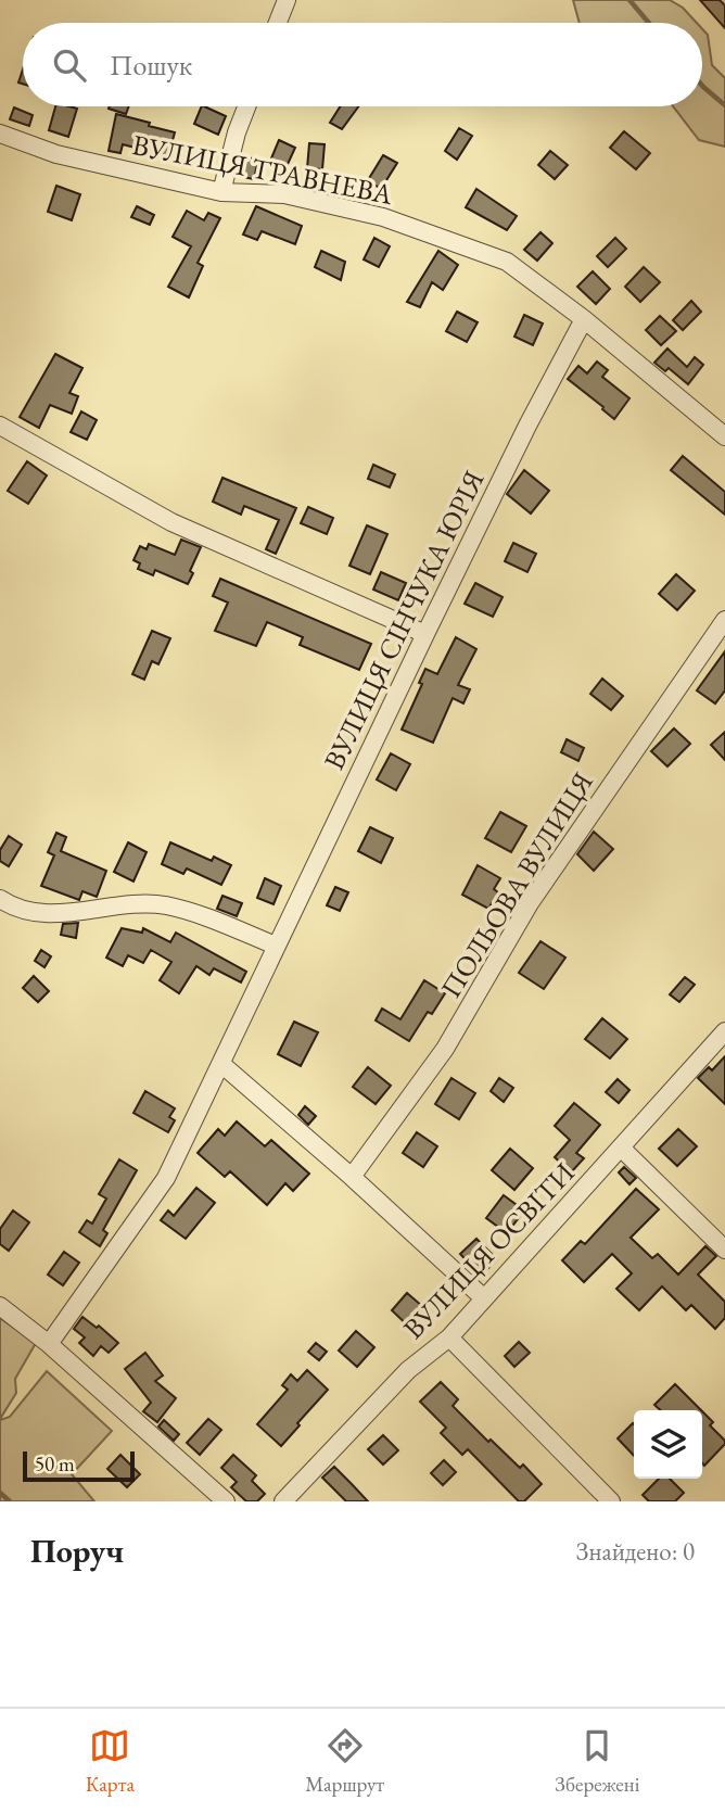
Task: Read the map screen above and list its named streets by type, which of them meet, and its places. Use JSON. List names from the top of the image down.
{
  "streets": {
    "street": [
      "ВУЛИЦЯ ТРАВНЕВА",
      "ВУЛИЦЯ СІНЧУКА ЮРІЯ",
      "ПОЛЬОВА ВУЛИЦЯ",
      "ВУЛИЦЯ ОСВІТИ"
    ]
  },
  "crossings": [
    ["ВУЛИЦЯ ТРАВНЕВА", "ВУЛИЦЯ СІНЧУКА ЮРІЯ"]
  ],
  "scale_bar": "50 m",
  "page": {
    "search": "Пошук",
    "scale": "50 m",
    "heading": ["Поруч", "Знайдено: 0"],
    "nav": ["Карта", "Маршрут", "Збережені"]
  }
}
